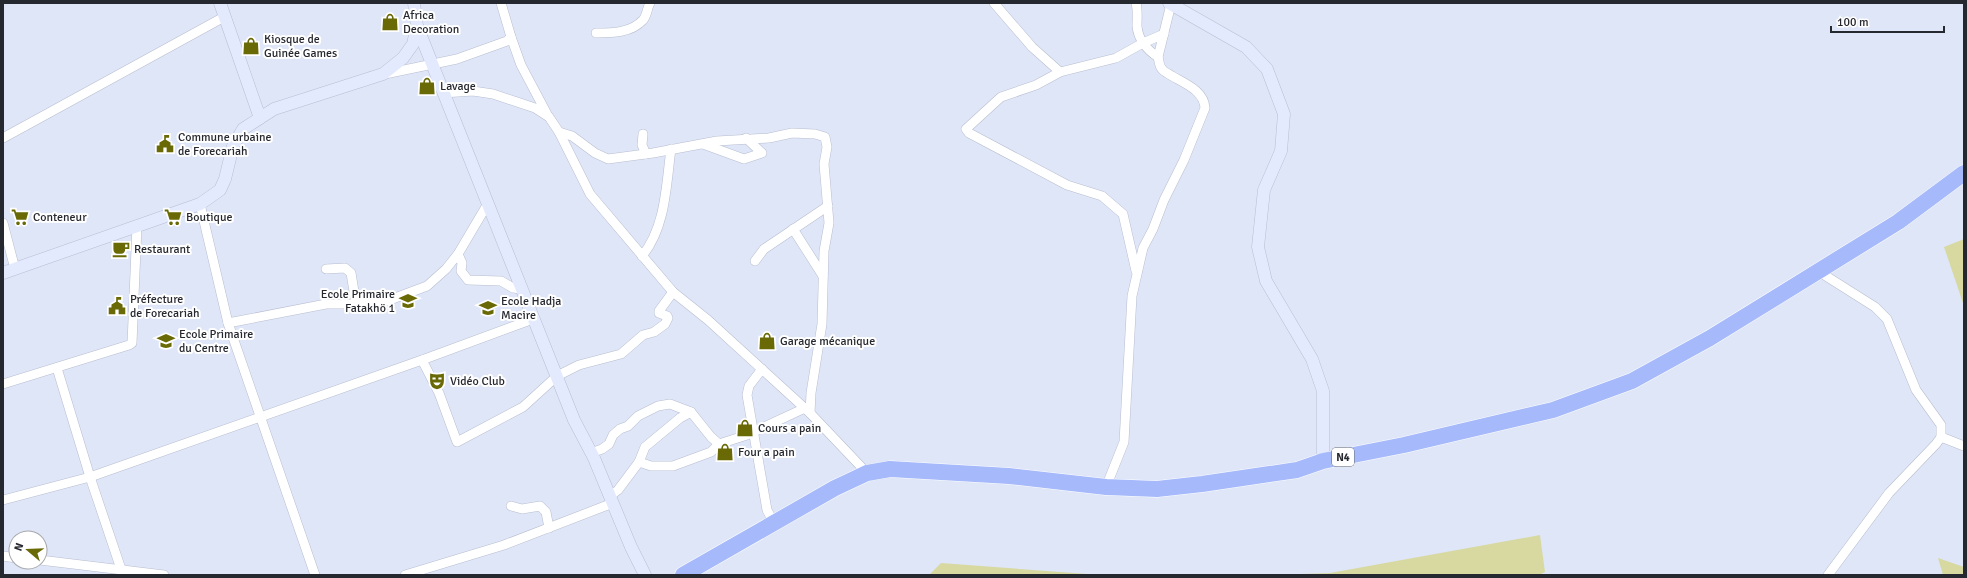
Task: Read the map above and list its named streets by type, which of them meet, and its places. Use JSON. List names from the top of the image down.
{
  "streets": {
    "highway": ["N4"]
  },
  "places": {
    "shop": [
      "Africa Decoration",
      "Kiosque de Guinée Games",
      "Lavage",
      "Garage mécanique",
      "Cours a pain",
      "Four a pain"
    ],
    "public building": ["Commune urbaine de Forecariah", "Préfecture de Forecariah"],
    "supermarket": ["Conteneur", "Boutique"],
    "cafe": ["Restaurant"],
    "school or university": ["Ecole Primaire Fatakhö 1", "Ecole Hadja Macire", "Ecole Primaire du Centre"],
    "theatre": ["Vidéo Club"]
  },
  "scale_bar": "100 m",
  "north": "left"
}
